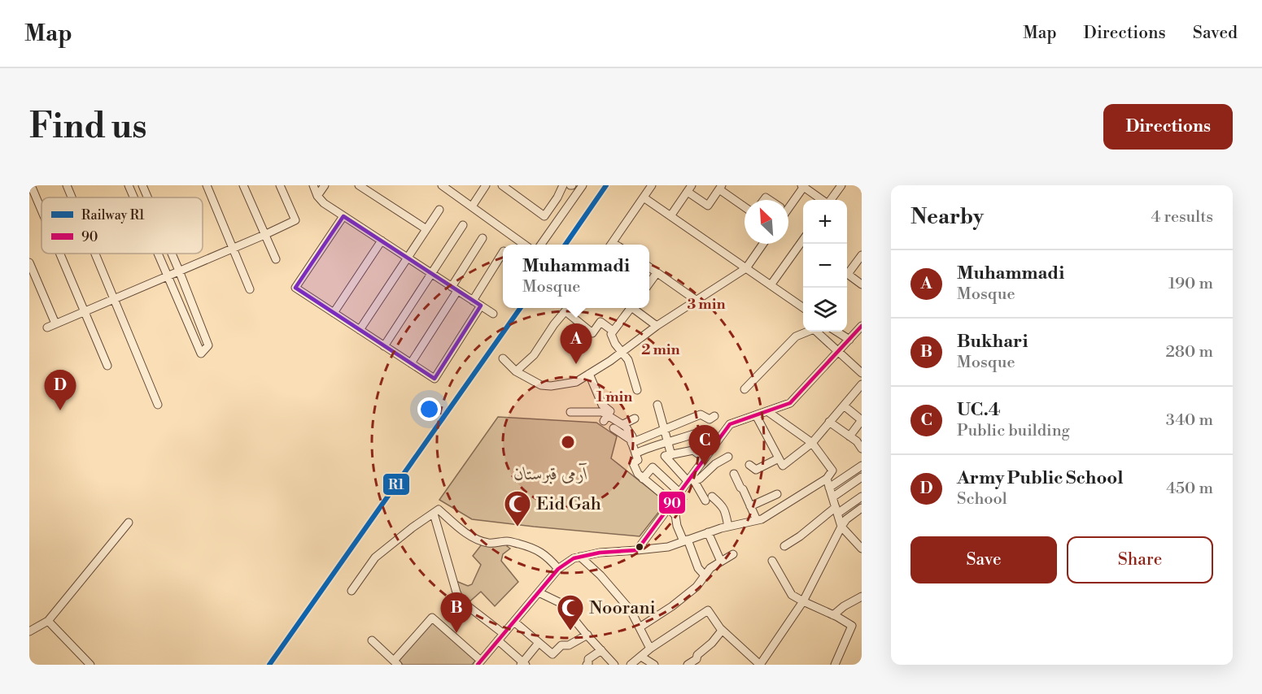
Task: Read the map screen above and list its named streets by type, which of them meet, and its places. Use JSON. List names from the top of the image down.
{
  "parks": ["آرمی قبرستان"],
  "places": {
    "mosque": ["Eid Gah", "Noorani"]
  },
  "lines": ["rail line R1", "transit line 90"],
  "legend": ["Railway R1", "90"],
  "north": "top left",
  "page": {
    "header": "Map",
    "nav": ["Map", "Directions", "Saved"],
    "buttons": [
      "Directions",
      ["Save", "Share"]
    ],
    "title": "Find us",
    "heading": ["Nearby", "4 results"],
    "map_buttons": ["+", "−"],
    "popup": ["Muhammadi", "Mosque"],
    "list": [
      {
        "mark": "A",
        "name": "Muhammadi",
        "note": "Mosque",
        "value": "190 m"
      },
      {
        "mark": "B",
        "name": "Bukhari",
        "note": "Mosque",
        "value": "280 m"
      },
      {
        "mark": "C",
        "name": "UC.4",
        "note": "Public building",
        "value": "340 m"
      },
      {
        "mark": "D",
        "name": "Army Public School",
        "note": "School",
        "value": "450 m"
      }
    ],
    "pins": [
      "A",
      "D",
      "C",
      "B"
    ]
  },
  "rings": ["3 min", "2 min", "1 min"]
}
